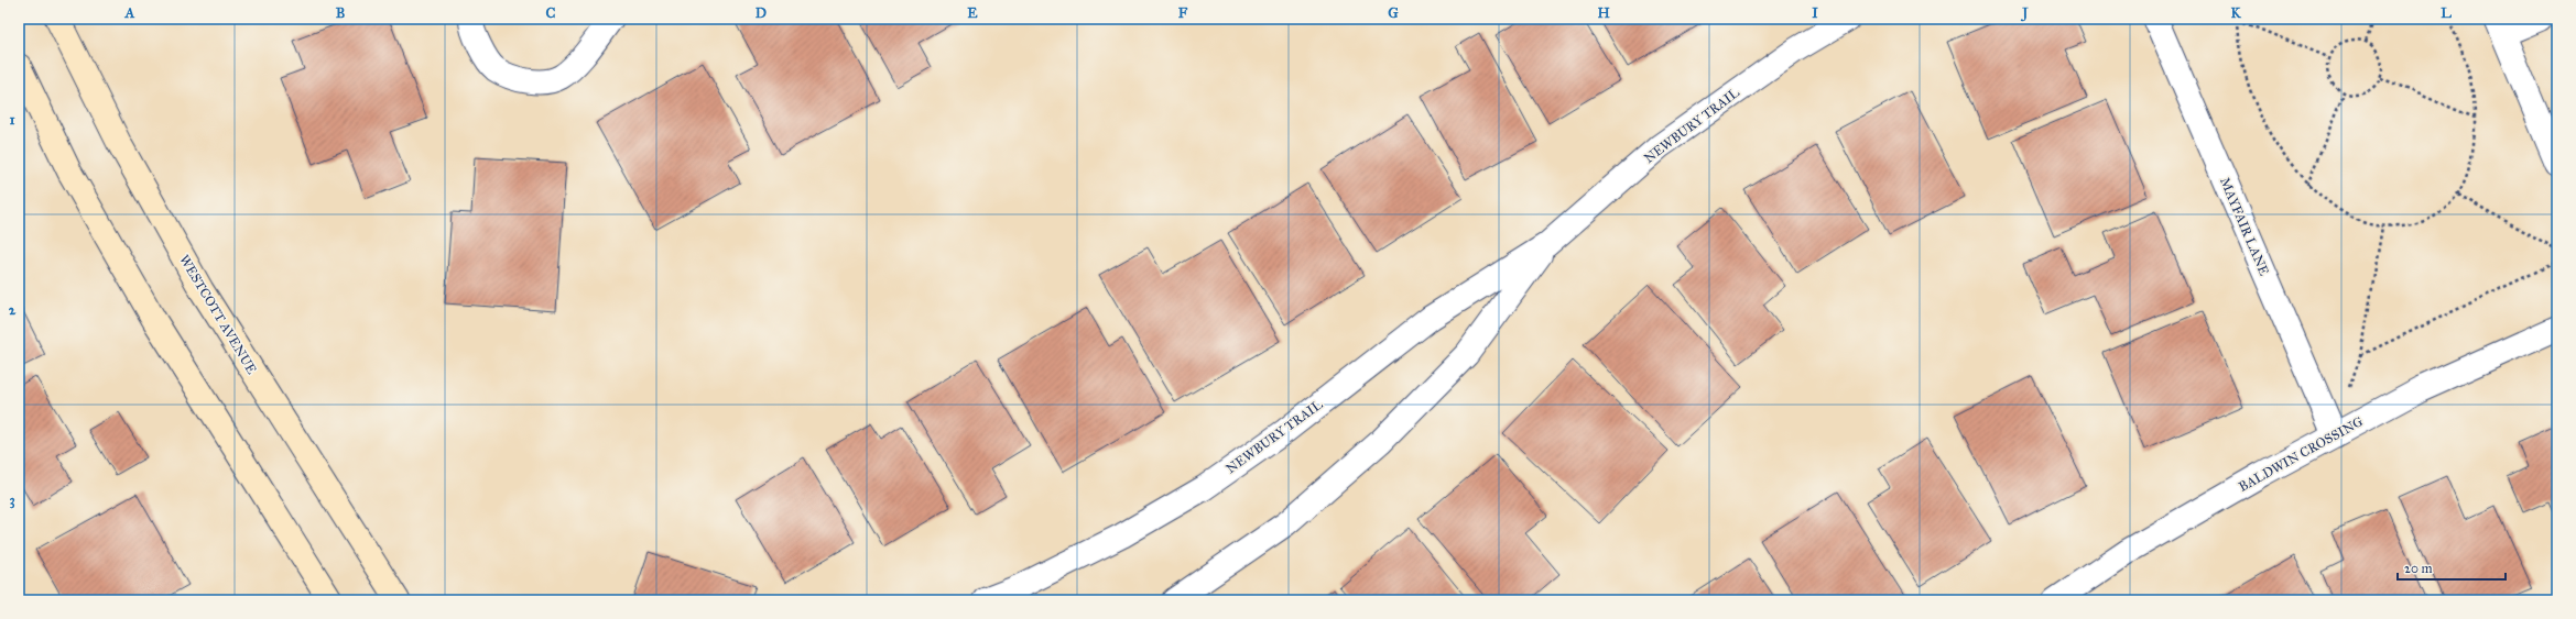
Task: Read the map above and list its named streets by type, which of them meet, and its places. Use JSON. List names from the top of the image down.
{
  "streets": {
    "street": [
      "NEWBURY TRAIL",
      "MAYFAIR LANE",
      "WESTCOTT AVENUE",
      "BALDWIN CROSSING"
    ]
  },
  "crossings": [
    ["MAYFAIR LANE", "BALDWIN CROSSING"]
  ],
  "scale_bar": "20 m",
  "grid": {
    "columns": [
      "A",
      "B",
      "C",
      "D",
      "E",
      "F",
      "G",
      "H",
      "I",
      "J",
      "K",
      "L"
    ],
    "rows": ["1", "2", "3"]
  }
}
